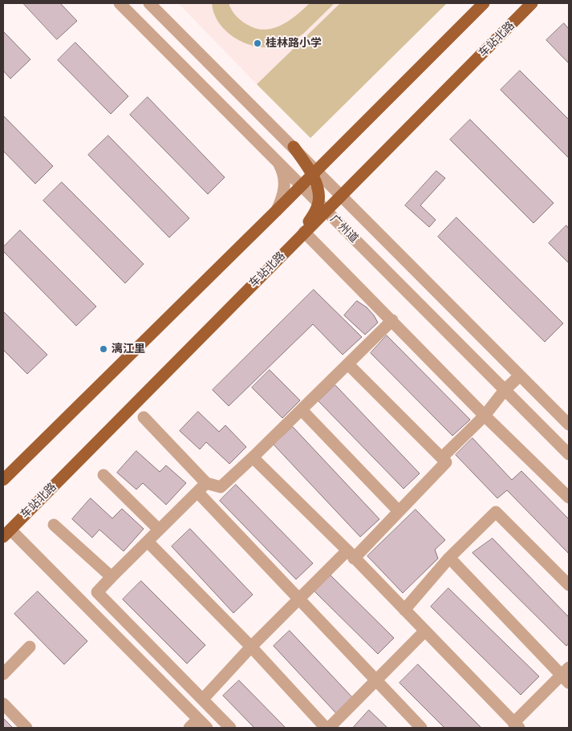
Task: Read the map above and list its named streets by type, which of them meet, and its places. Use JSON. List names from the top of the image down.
{
  "streets": {
    "main road": ["车站北路"],
    "street": ["广州道"]
  },
  "crossings": [
    ["车站北路", "广州道"]
  ],
  "places": ["桂林路小学", "漓江里"]
}
